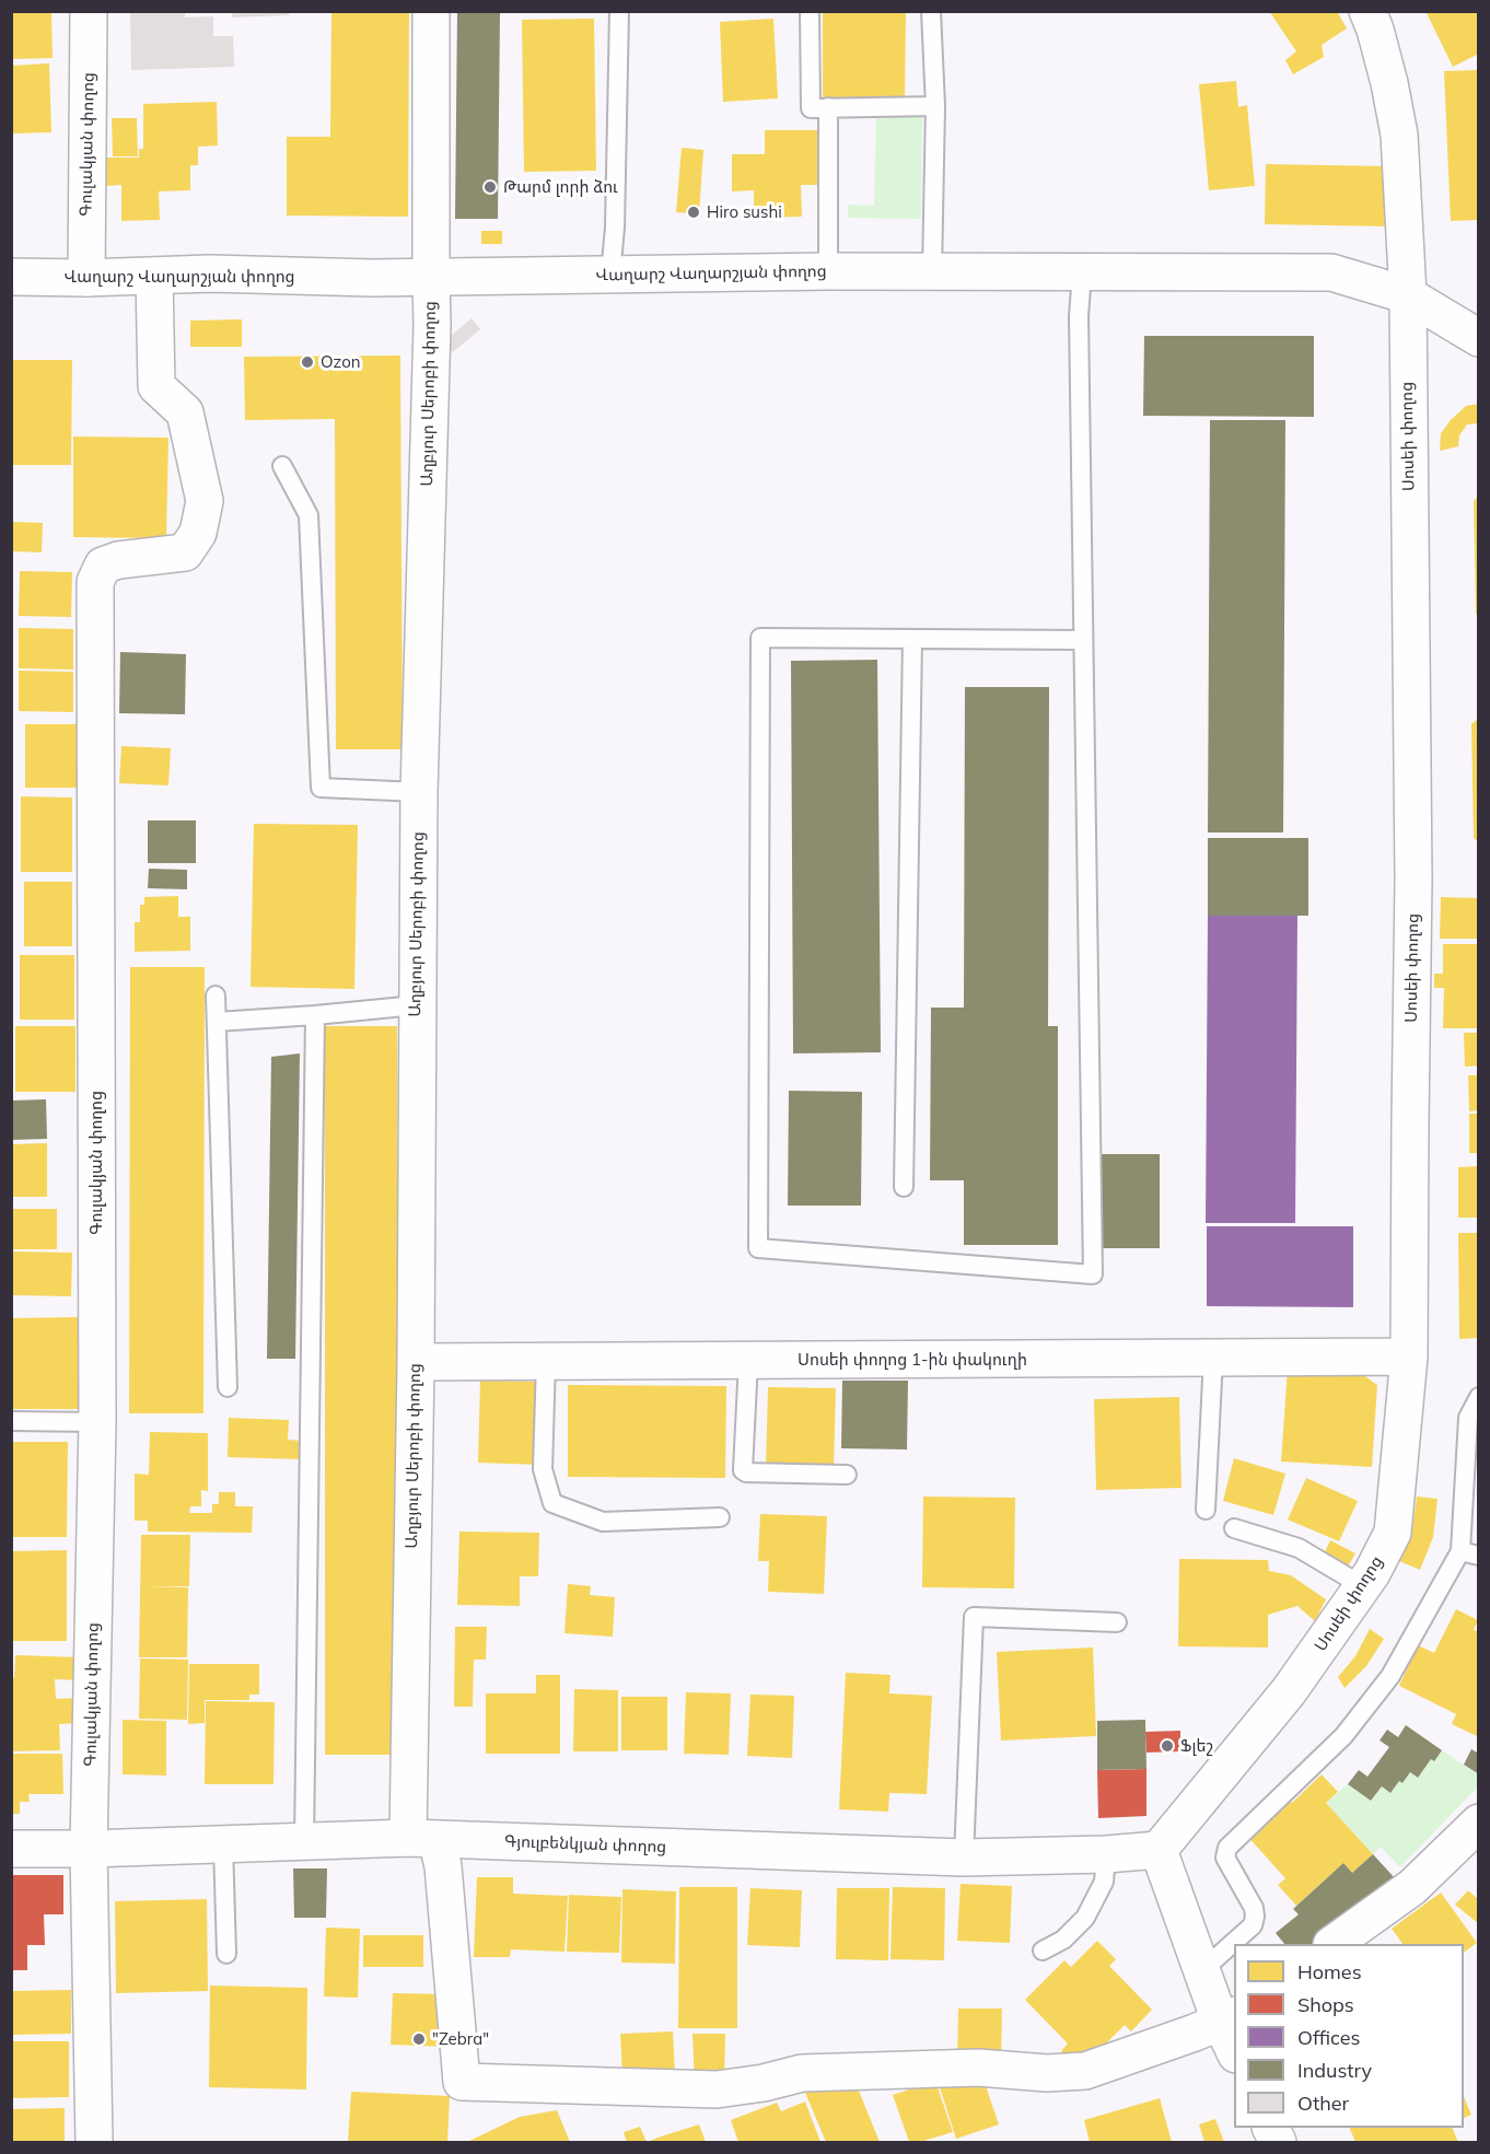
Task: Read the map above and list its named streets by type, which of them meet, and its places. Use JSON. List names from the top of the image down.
{
  "streets": {
    "street": [
      "Գուլակյան փողոց",
      "Վաղարշ Վաղարշյան փողոց",
      "Աղբյուր Սերոբի փողոց",
      "Սոսեի փողոց",
      "Սոսեի փողոց 1-ին փակուղի",
      "Գյուլբենկյան փողոց"
    ]
  },
  "crossings": [
    ["Գուլակյան փողոց", "Վաղարշ Վաղարշյան փողոց"],
    ["Գուլակյան փողոց", "Գյուլբենկյան փողոց"],
    ["Վաղարշ Վաղարշյան փողոց", "Աղբյուր Սերոբի փողոց"],
    ["Վաղարշ Վաղարշյան փողոց", "Սոսեի փողոց"],
    ["Աղբյուր Սերոբի փողոց", "Սոսեի փողոց 1-ին փակուղի"],
    ["Աղբյուր Սերոբի փողոց", "Գյուլբենկյան փողոց"],
    ["Սոսեի փողոց", "Սոսեի փողոց 1-ին փակուղի"],
    ["Սոսեի փողոց", "Գյուլբենկյան փողոց"]
  ],
  "places": [
    "Թարմ լորի ձու",
    "Hiro sushi",
    "Ozon",
    "Ֆլեշ",
    "\"Zebra\""
  ],
  "legend": [
    "Homes",
    "Shops",
    "Offices",
    "Industry",
    "Other"
  ]
}
